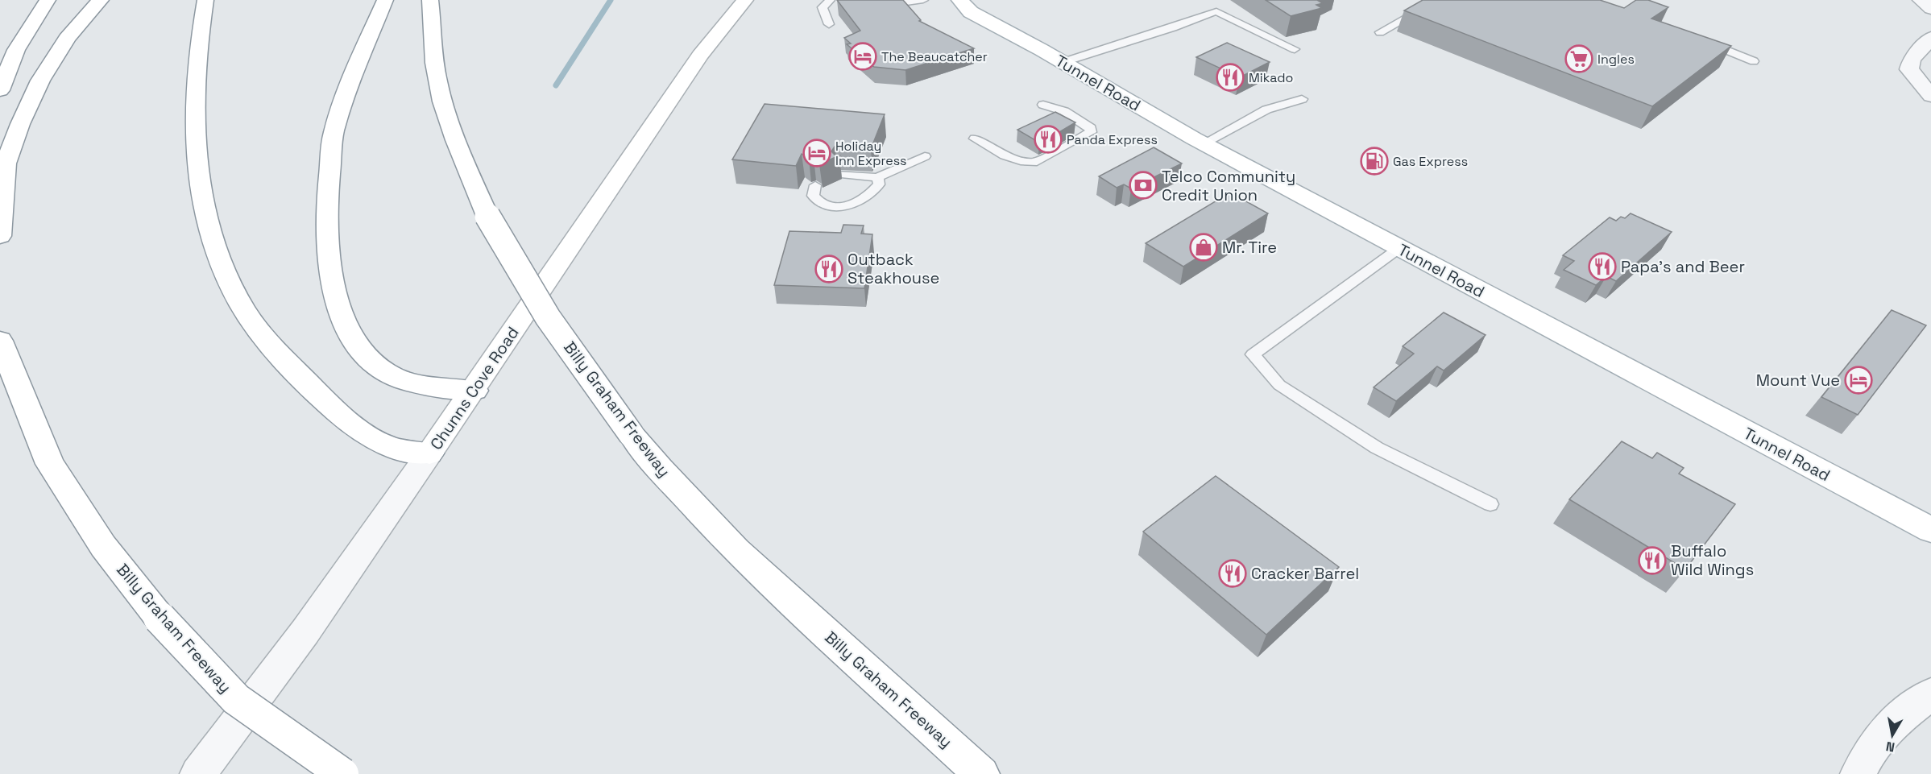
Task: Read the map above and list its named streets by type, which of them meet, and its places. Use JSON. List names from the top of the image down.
{
  "streets": {
    "main road": ["Tunnel Road", "Chunns Cove Road", "Billy Graham Freeway"]
  },
  "places": {
    "hotel": ["The Beaucatcher", "Holiday Inn Express", "Mount Vue"],
    "supermarket": ["Ingles"],
    "restaurant": [
      "Mikado",
      "Panda Express",
      "Papa's and Beer",
      "Outback Steakhouse",
      "Buffalo Wild Wings",
      "Cracker Barrel"
    ],
    "fuel station": ["Gas Express"],
    "bank": ["Telco Community Credit Union"],
    "shop": ["Mr. Tire"]
  },
  "north": "bottom"
}
